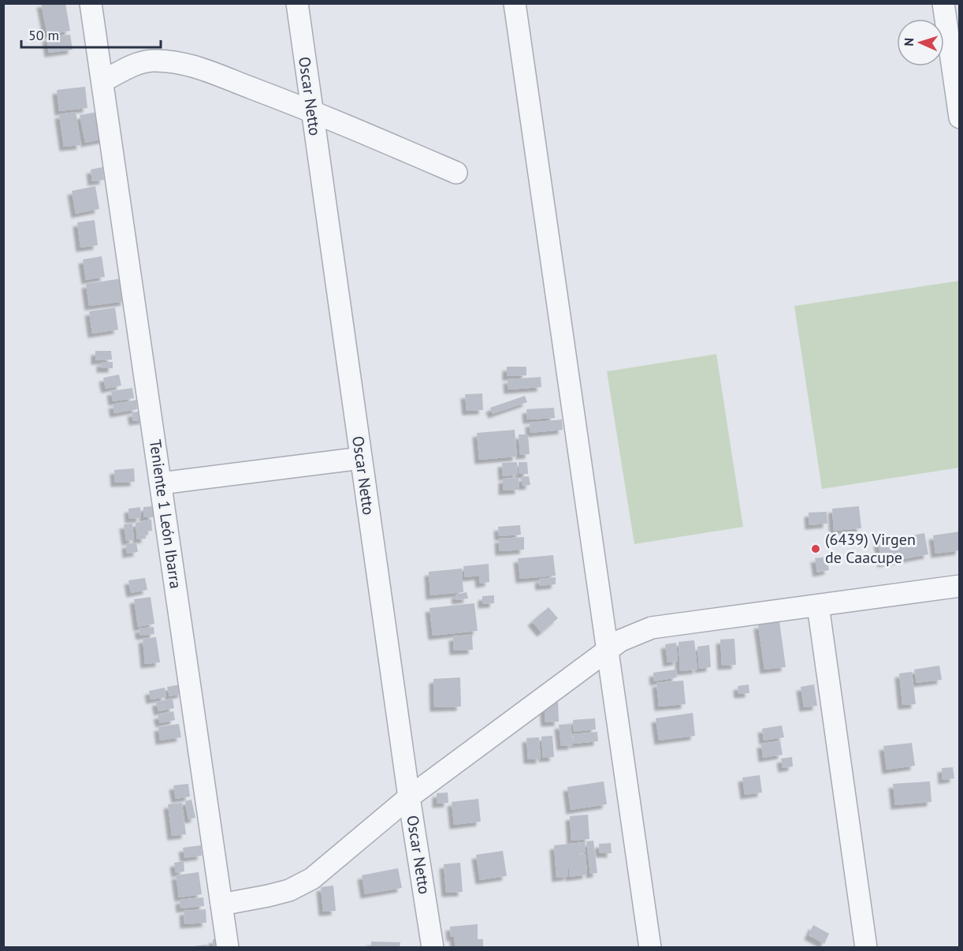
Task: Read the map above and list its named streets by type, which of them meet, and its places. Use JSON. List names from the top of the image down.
{
  "streets": {
    "street": ["Oscar Netto", "Teniente 1 León Ibarra"]
  },
  "places": ["(6439) Virgen de Caacupe"],
  "scale_bar": "50 m",
  "north": "left"
}
